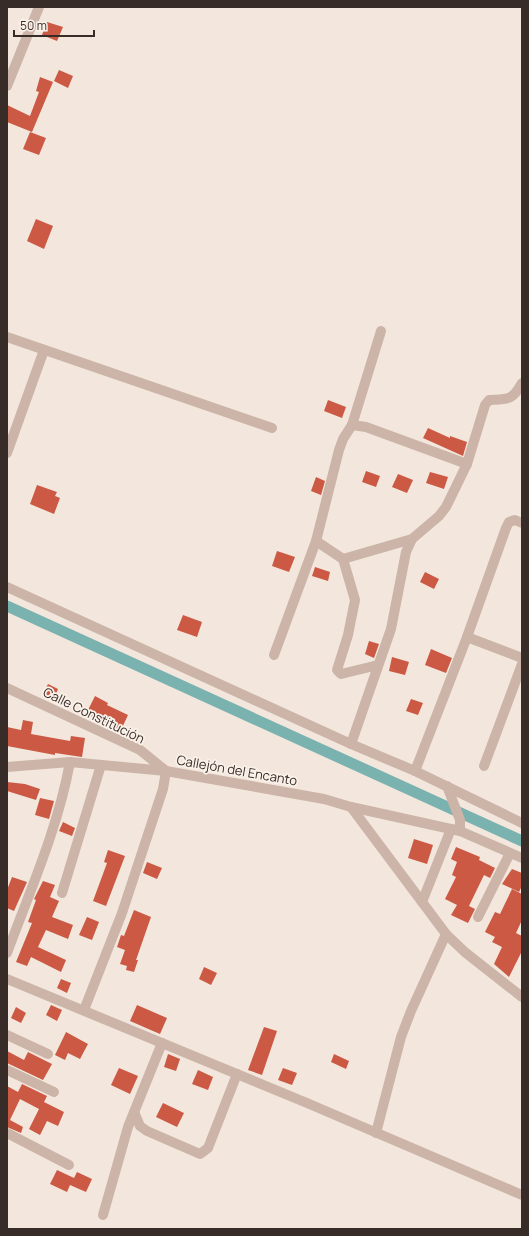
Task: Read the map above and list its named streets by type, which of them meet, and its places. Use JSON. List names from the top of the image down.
{
  "streets": {
    "street": ["Calle Constitución", "Callejón del Encanto"]
  },
  "crossings": [
    ["Calle Constitución", "Callejón del Encanto"]
  ],
  "scale_bar": "50 m"
}
